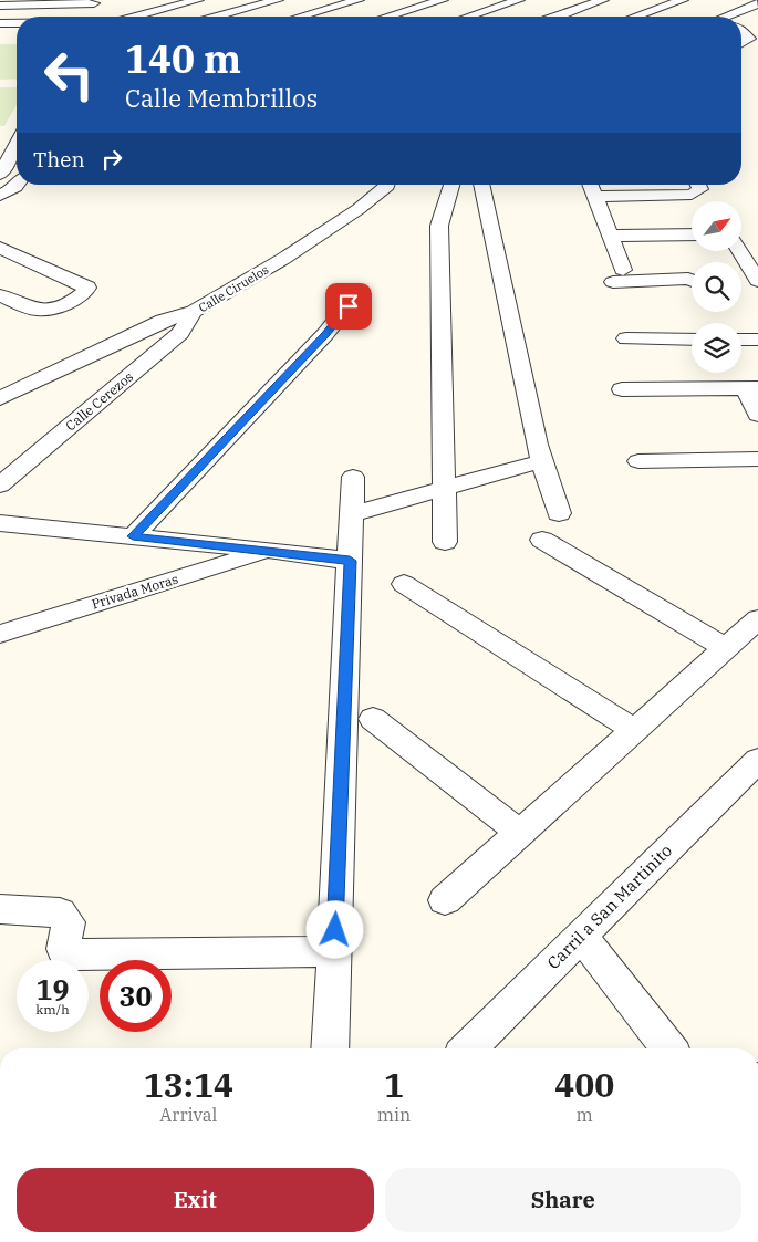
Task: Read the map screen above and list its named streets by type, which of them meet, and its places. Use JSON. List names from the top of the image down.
{
  "streets": {
    "street": [
      "Calle Ciruelos",
      "Calle Cerezos",
      "Privada Moras",
      "Carril a San Martinito"
    ]
  },
  "crossings": [
    ["Calle Ciruelos", "Calle Cerezos"]
  ],
  "north": "top right",
  "page": {
    "turn": ["140 m", "Calle Membrillos"],
    "then": "Then",
    "speed": "19 km/h",
    "limit": "30",
    "eta": [
      "13:14",
      "Arrival",
      "1",
      "min",
      "400",
      "m"
    ],
    "buttons": ["Exit", "Share"]
  }
}
